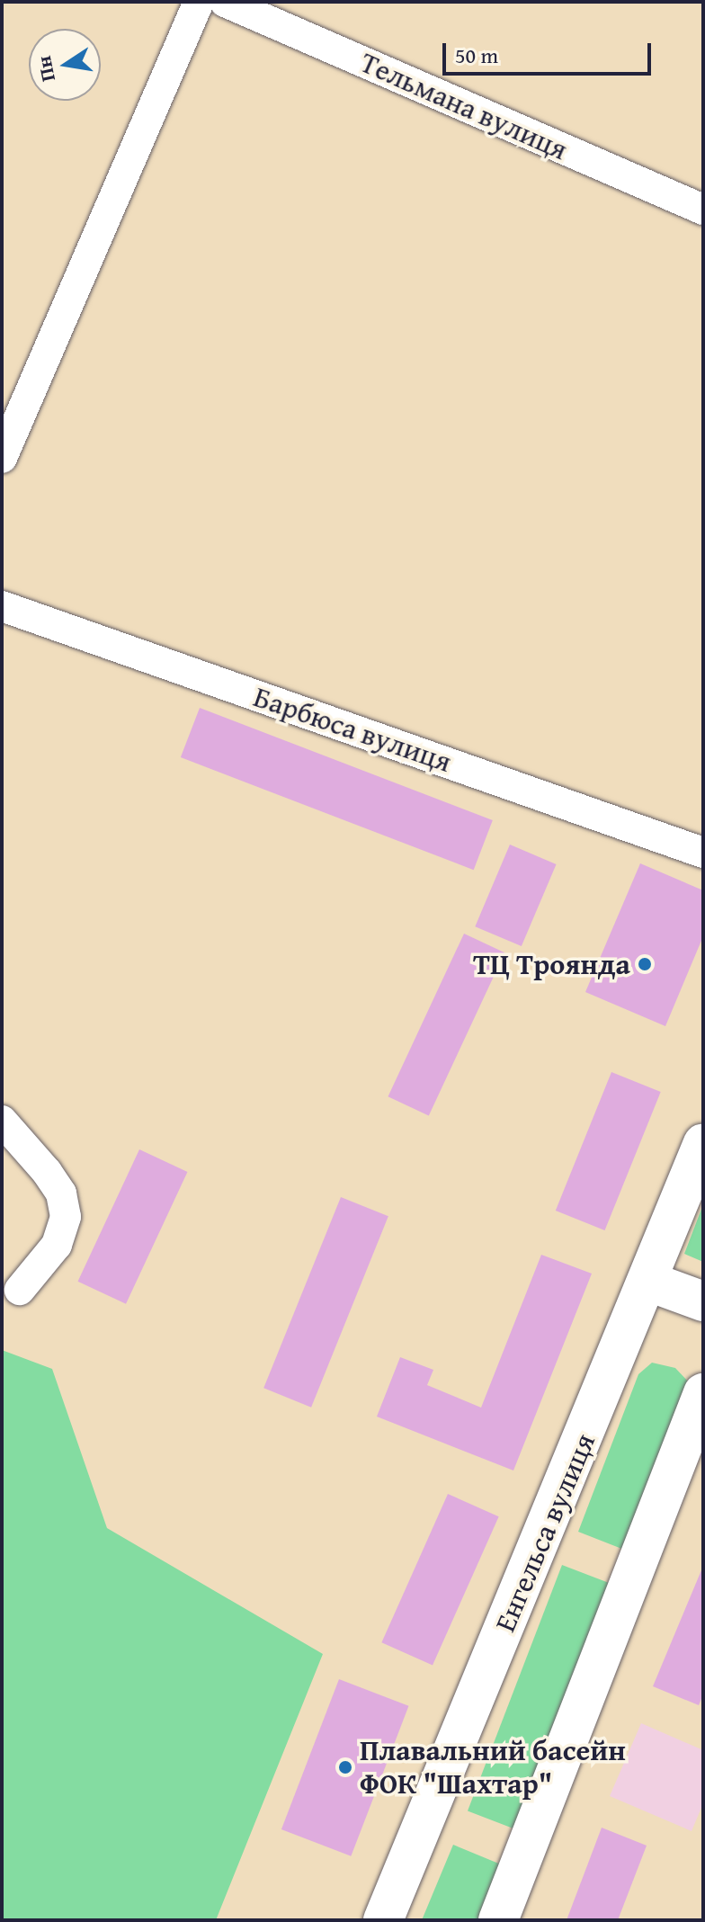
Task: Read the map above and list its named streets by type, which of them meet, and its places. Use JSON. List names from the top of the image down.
{
  "streets": {
    "street": ["Тельмана вулиця", "Барбюса вулиця", "Енгельса вулиця"]
  },
  "places": ["ТЦ Троянда", "Плавальний басейн ФОК \"Шахтар\""],
  "scale_bar": "50 m",
  "north": "left"
}
